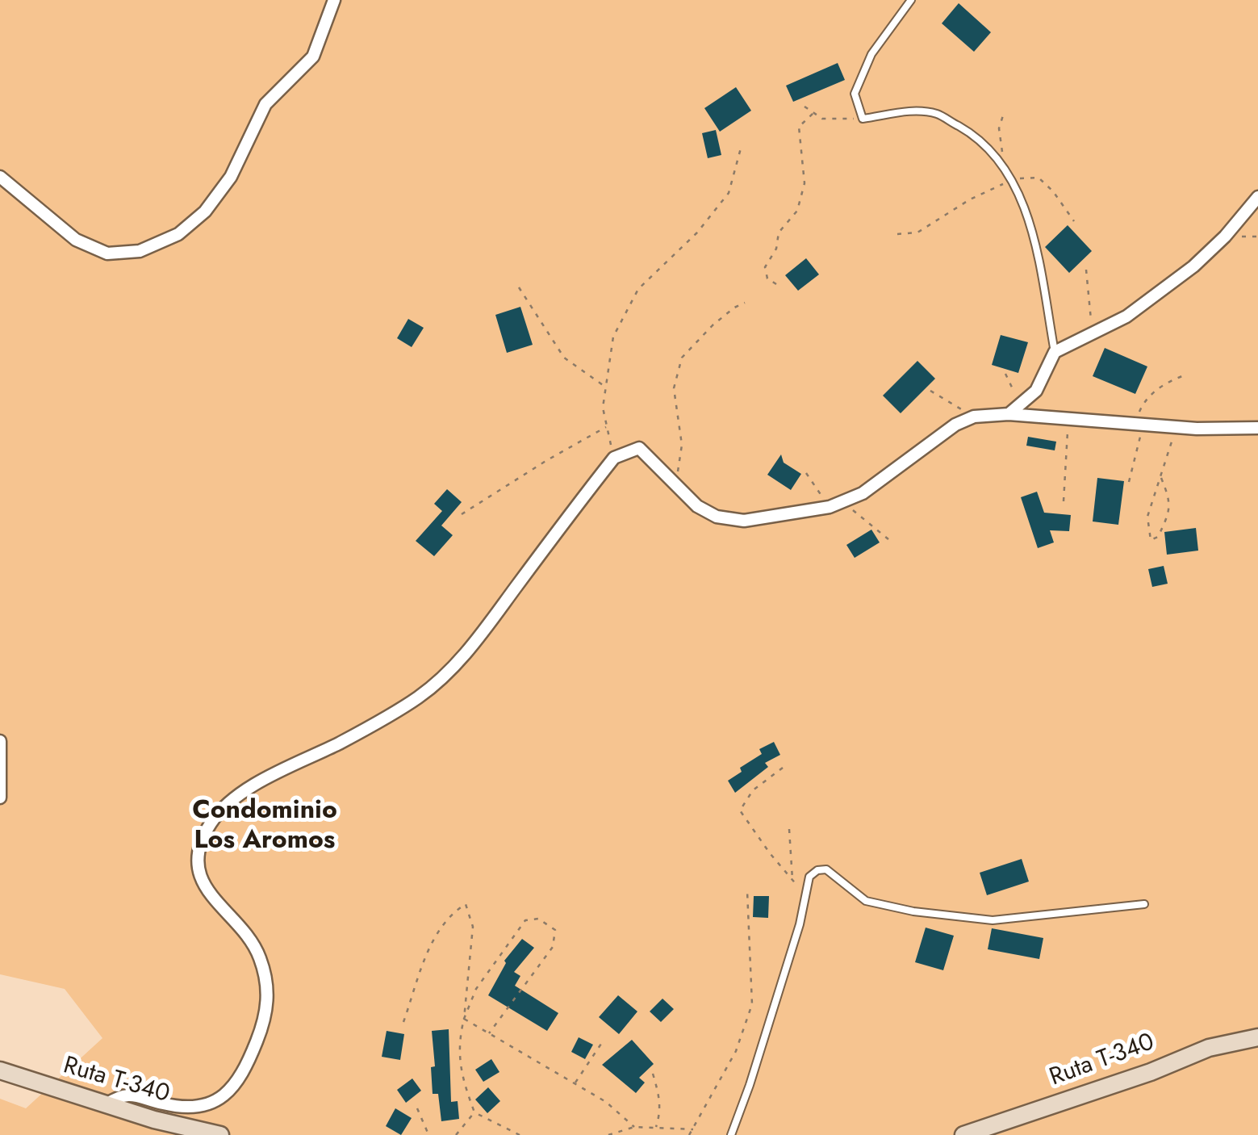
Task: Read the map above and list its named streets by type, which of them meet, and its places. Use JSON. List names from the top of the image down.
{
  "streets": {
    "street": ["Ruta T-340"]
  },
  "districts": ["Condominio Los Aromos"]
}
